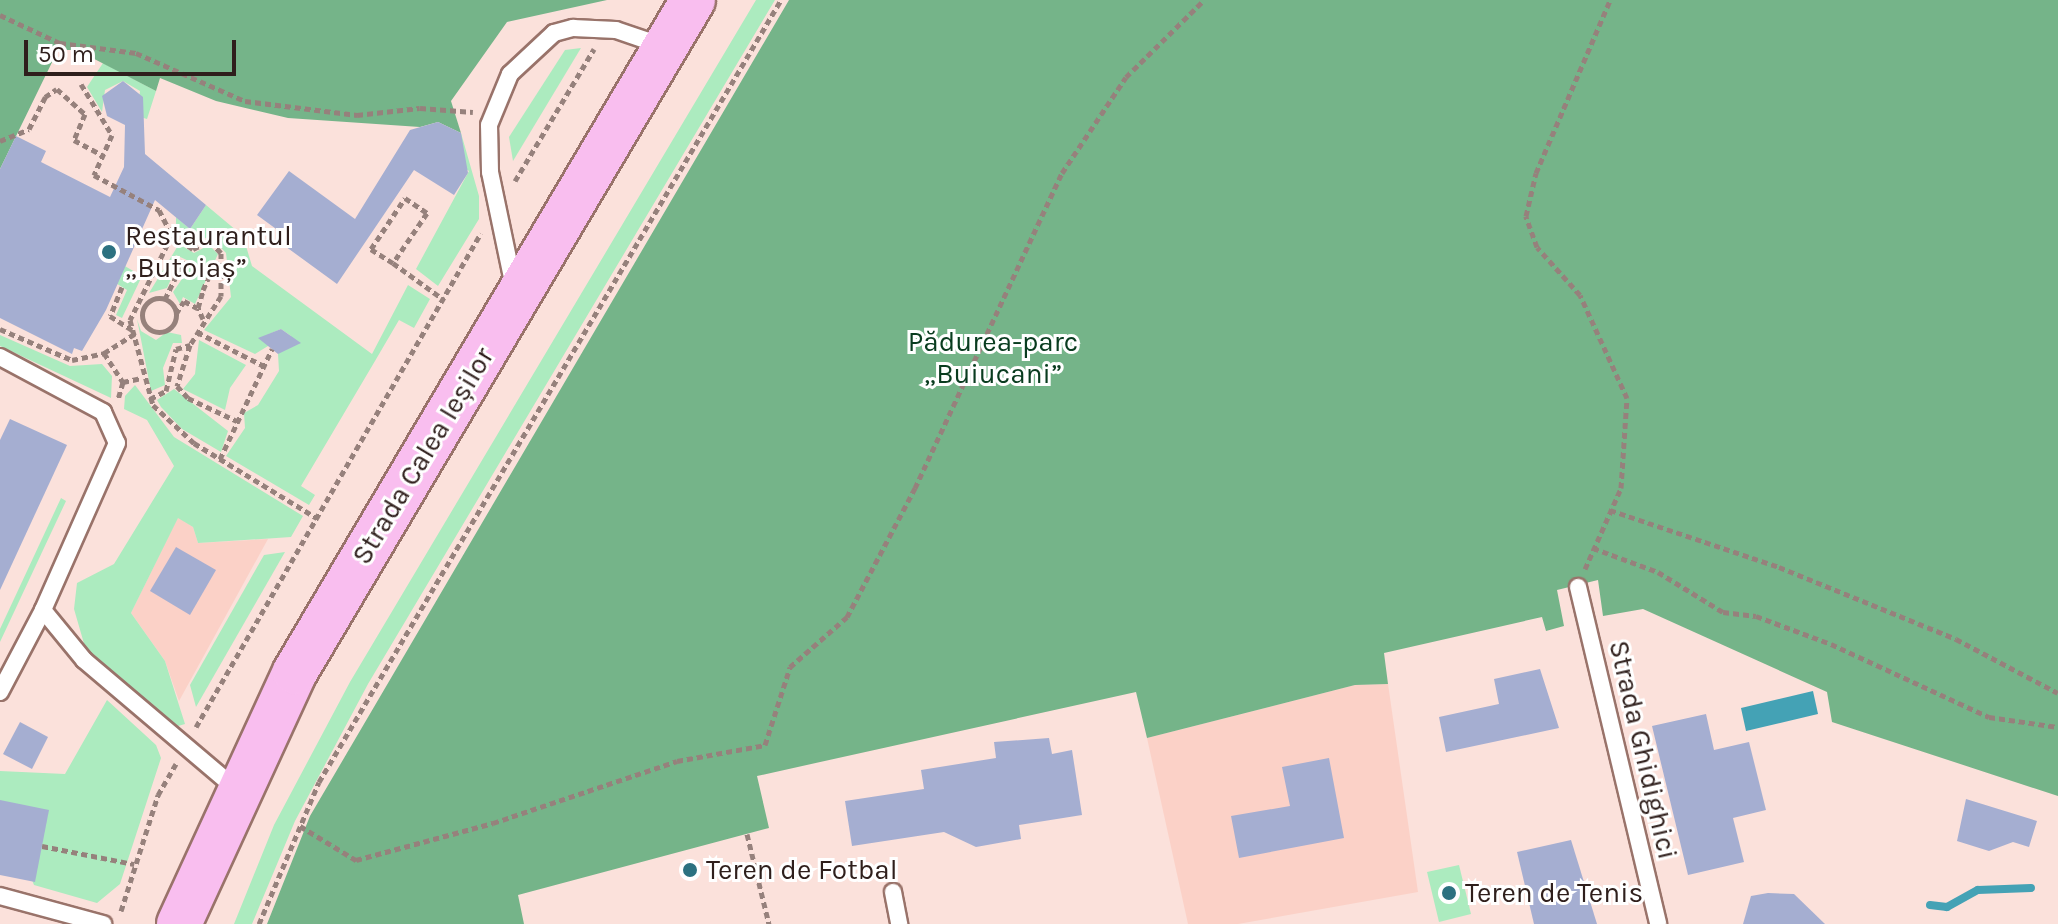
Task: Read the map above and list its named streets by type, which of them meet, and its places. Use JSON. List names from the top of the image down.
{
  "streets": {
    "main road": ["Strada Calea Ieșilor"],
    "lane": ["Strada Ghidighici"]
  },
  "parks": ["Pădurea-parc „Buiucani”"],
  "places": ["Restaurantul „Butoiaș”", "Teren de Fotbal", "Teren de Tenis"],
  "scale_bar": "50 m"
}
